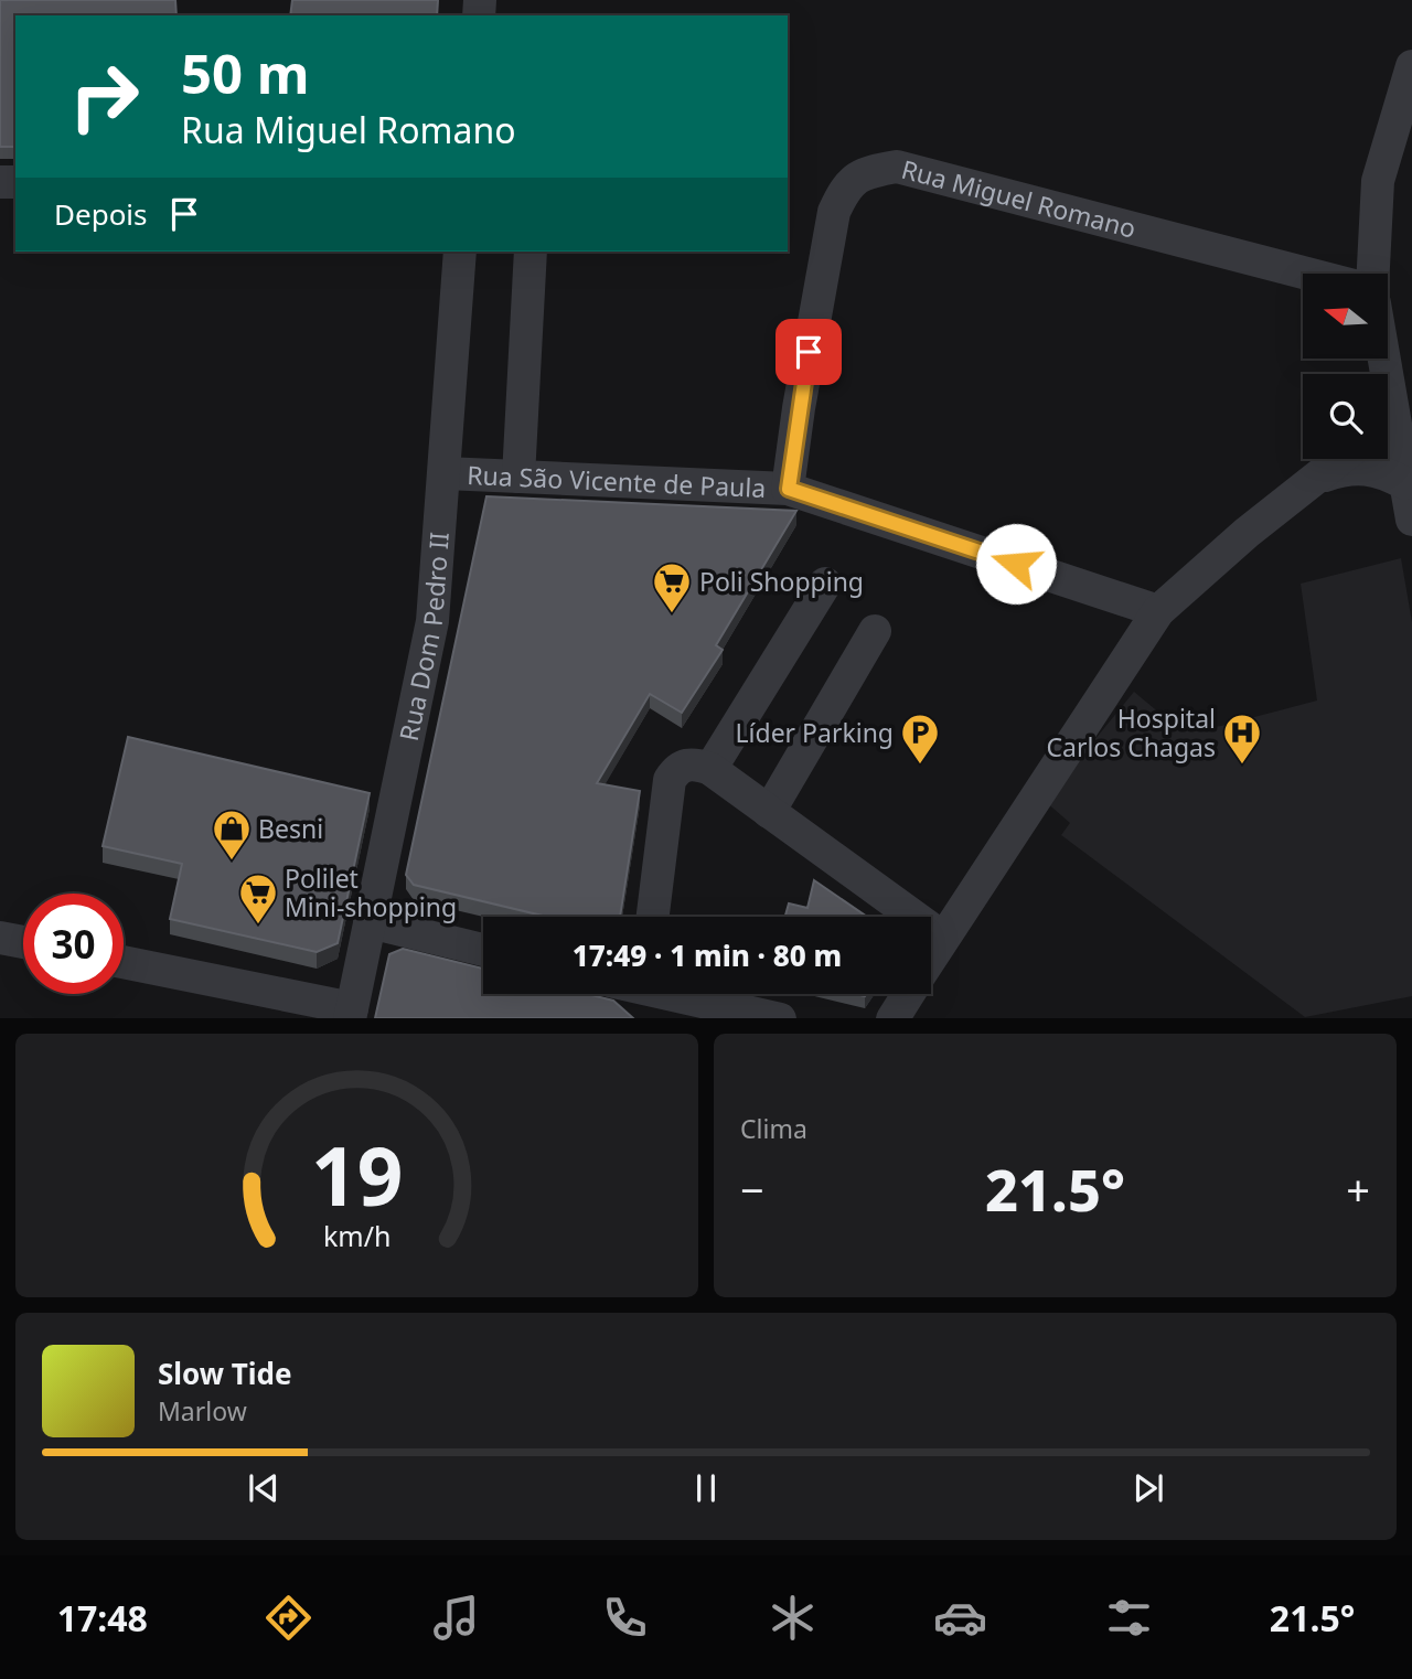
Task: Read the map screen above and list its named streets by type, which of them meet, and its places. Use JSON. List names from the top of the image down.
{
  "streets": {
    "street": ["Rua Miguel Romano", "Rua São Vicente de Paula", "Rua Dom Pedro II"]
  },
  "crossings": [
    ["Rua Miguel Romano", "Rua São Vicente de Paula"],
    ["Rua São Vicente de Paula", "Rua Dom Pedro II"]
  ],
  "places": {
    "supermarket": ["Poli Shopping", "Polilet Mini-shopping"],
    "parking": ["Líder Parking"],
    "hospital": ["Hospital Carlos Chagas"],
    "shop": ["Besni"]
  },
  "north": "left",
  "page": {
    "turn": ["50 m", "Rua Miguel Romano"],
    "then": "Depois",
    "limit": "30",
    "trip": "17:49 · 1 min · 80 m",
    "tile": "Clima",
    "heat": ["−", "21.5°", "+"],
    "song": ["Slow Tide", "Marlow"],
    "tabs": ["17:48", "21.5°"],
    "gauge": ["19", "km/h"]
  }
}
